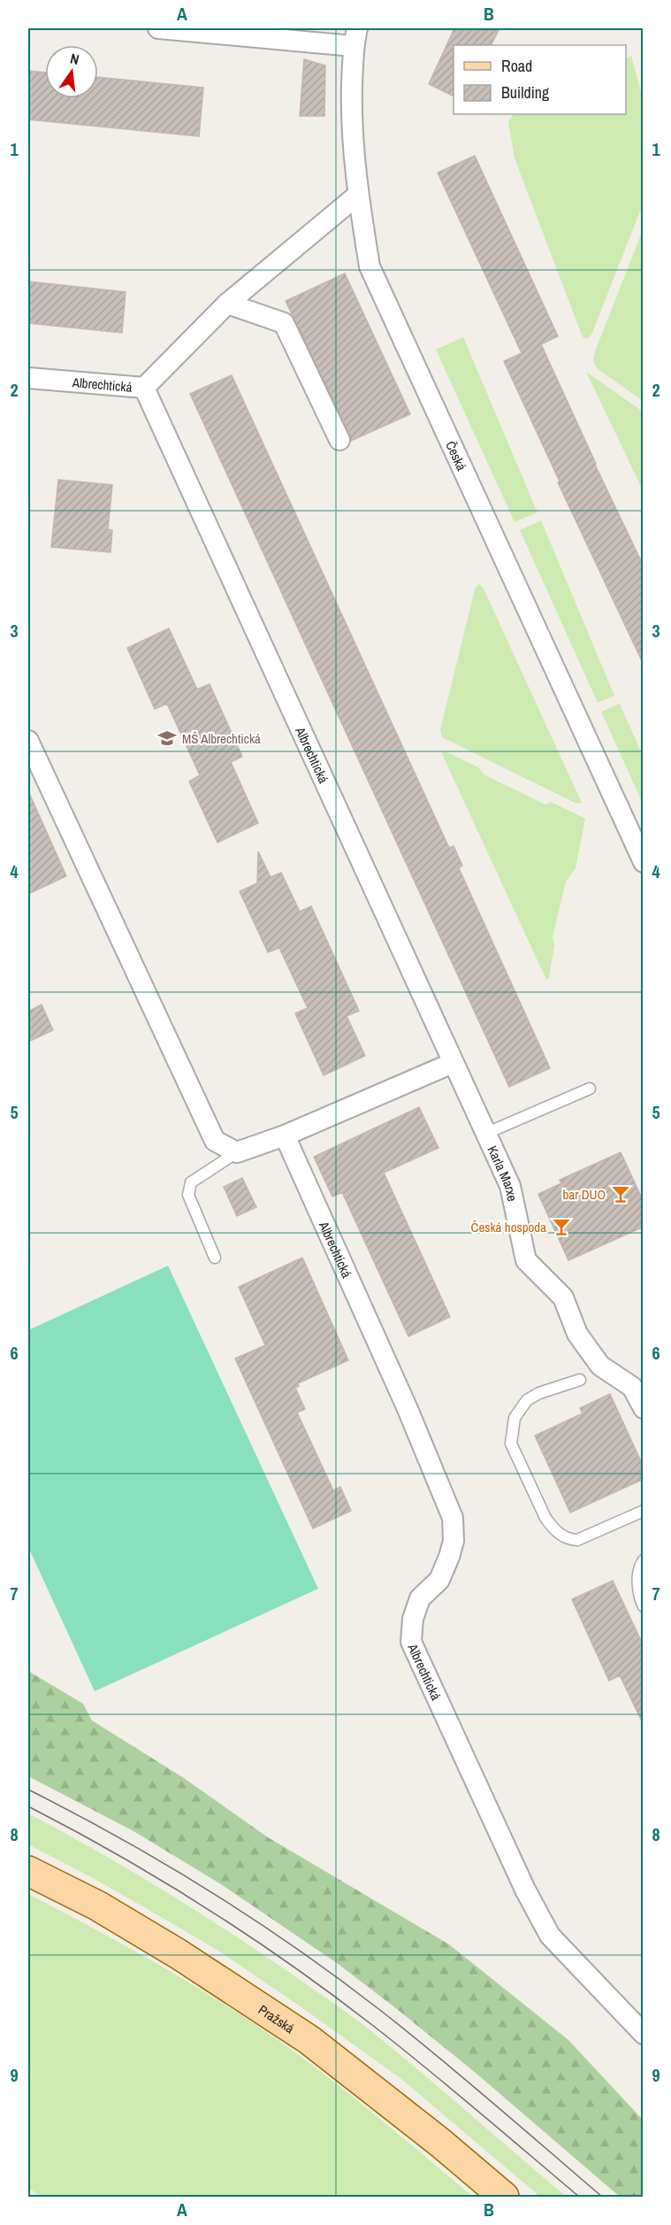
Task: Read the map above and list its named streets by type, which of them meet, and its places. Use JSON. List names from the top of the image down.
{
  "streets": {
    "main road": ["Pražská"],
    "street": ["Albrechtická", "Česká", "Karla Marxe"]
  },
  "crossings": [
    ["Albrechtická", "Karla Marxe"]
  ],
  "places": {
    "school or university": ["MŠ Albrechtická"],
    "bar": ["bar DUO", "Česká hospoda"]
  },
  "legend": ["Road", "Building"],
  "north": "top",
  "grid": {
    "columns": ["A", "B"],
    "rows": [
      "1",
      "2",
      "3",
      "4",
      "5",
      "6",
      "7",
      "8",
      "9"
    ]
  }
}
